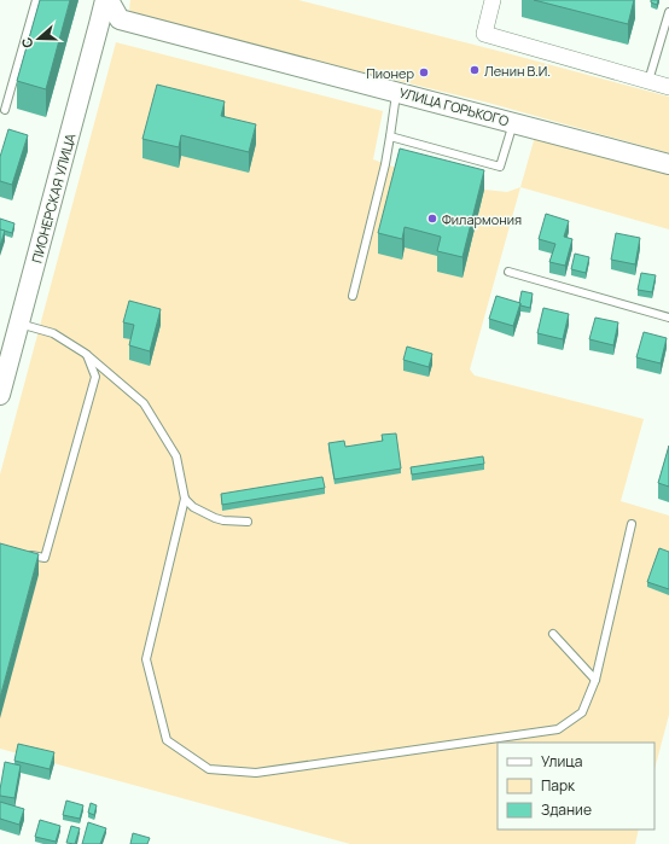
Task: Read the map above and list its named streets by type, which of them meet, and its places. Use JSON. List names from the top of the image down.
{
  "streets": {
    "street": ["УЛИЦА ГОРЬКОГО", "ПИОНЕРСКАЯ УЛИЦА"]
  },
  "places": ["Ленин В.И.", "Пионер", "Филармония"],
  "legend": ["Улица", "Парк", "Здание"],
  "north": "left"
}
